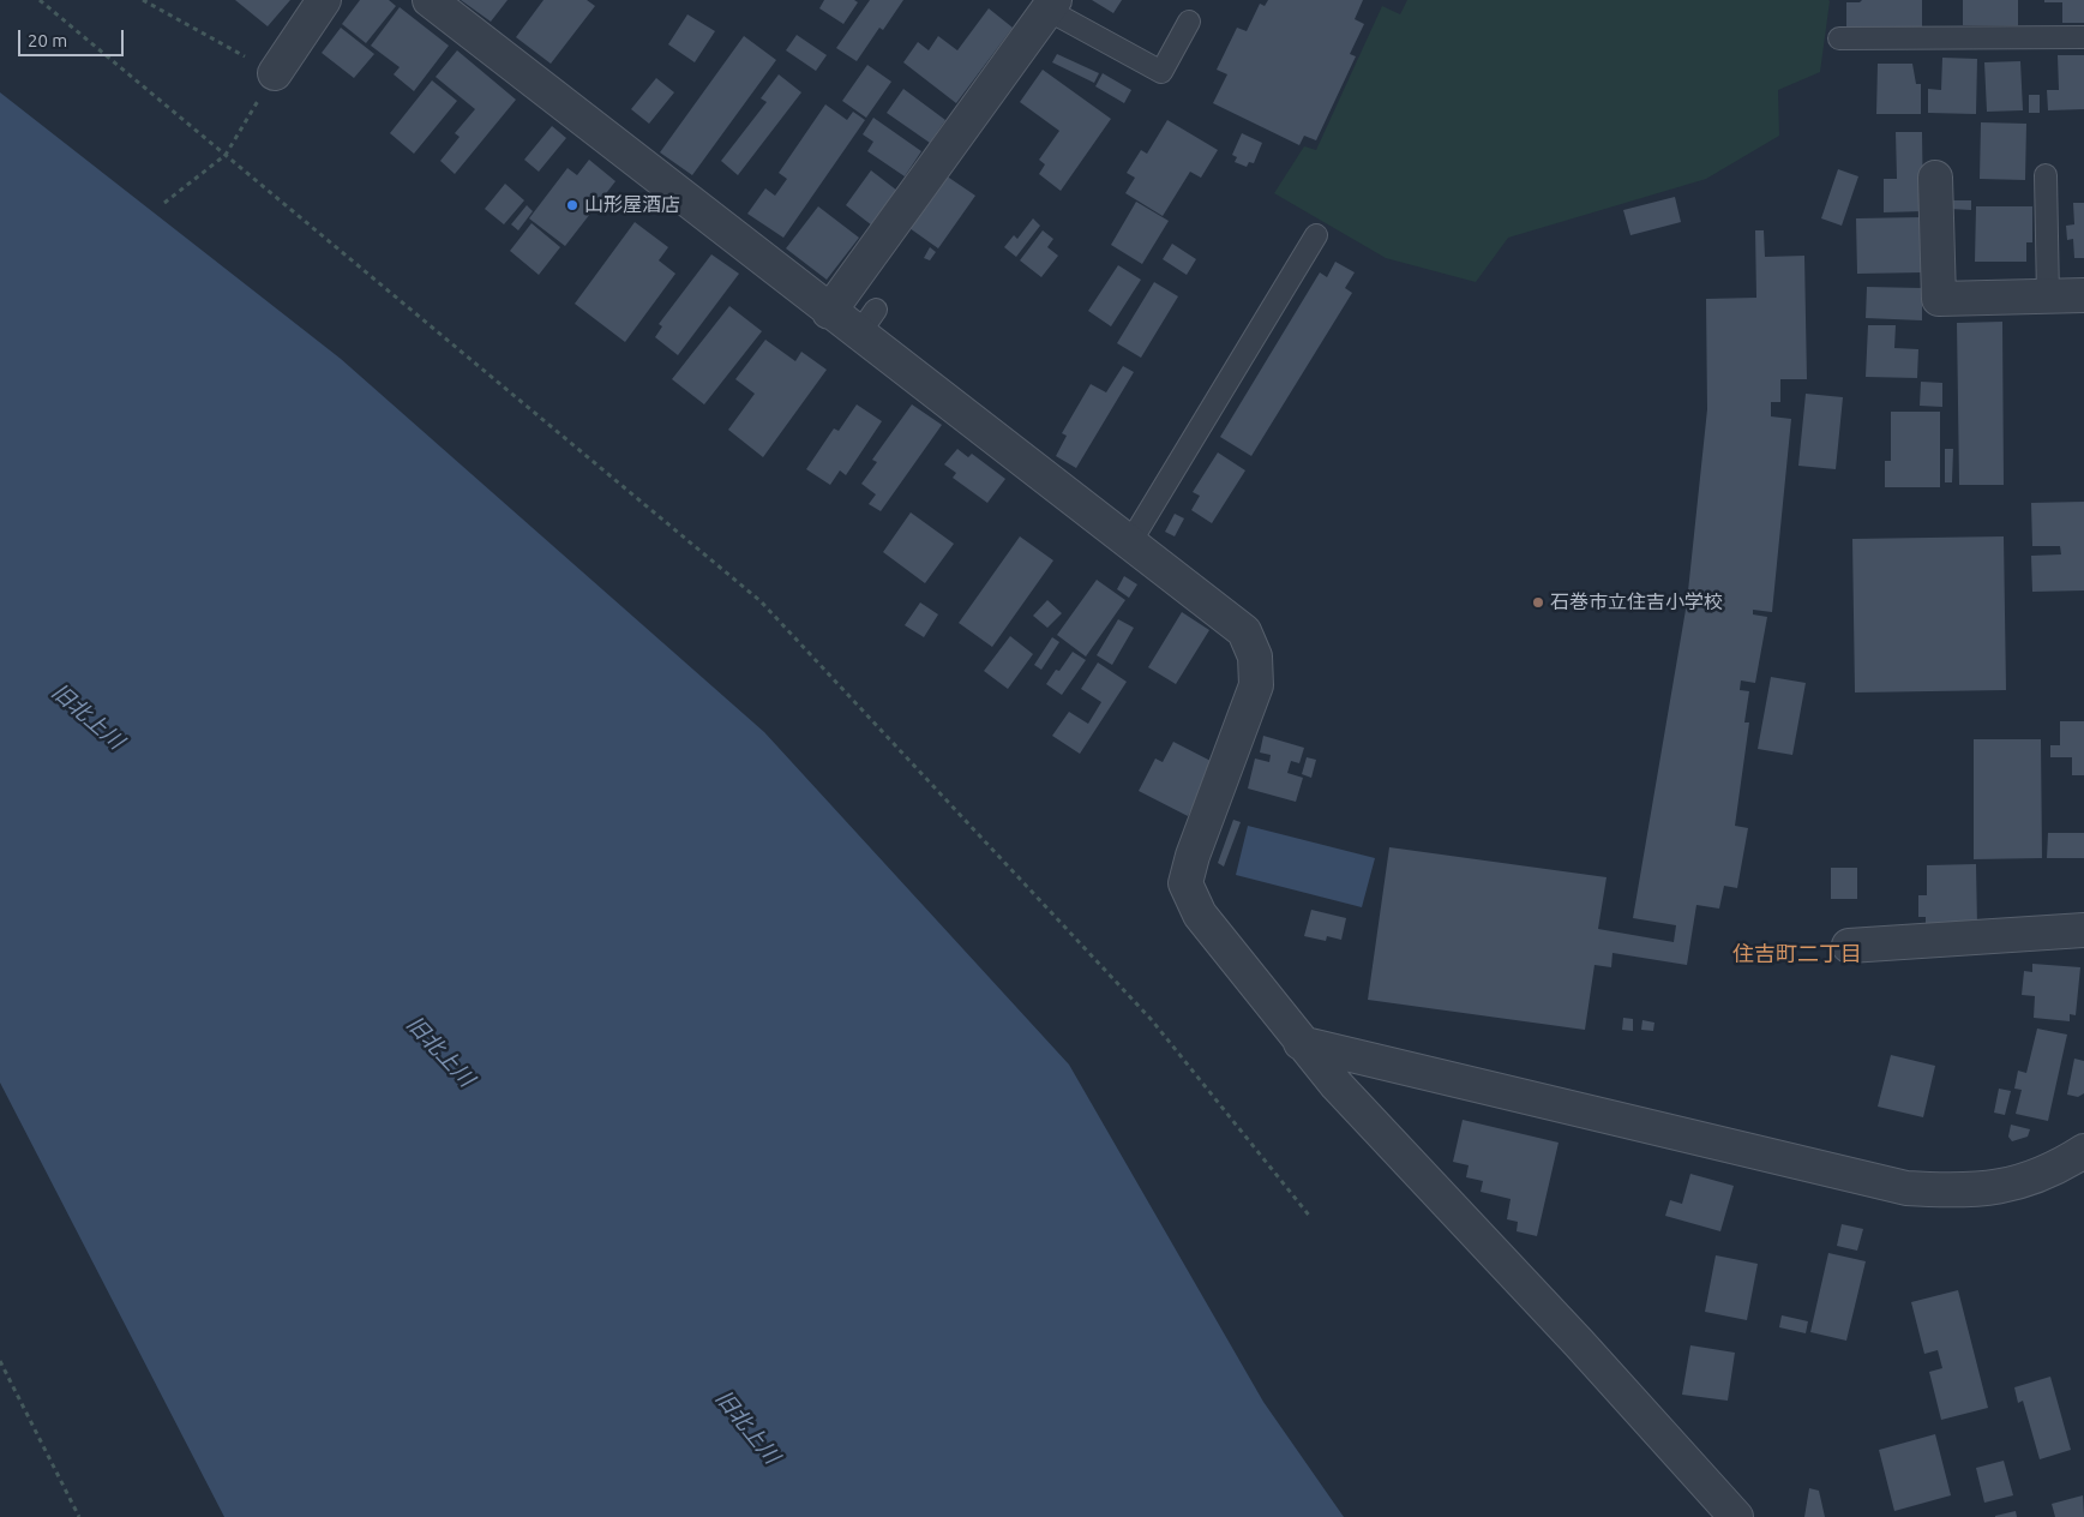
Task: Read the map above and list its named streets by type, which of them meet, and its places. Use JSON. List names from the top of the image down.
{
  "districts": ["住吉町二丁目"],
  "water": ["旧北上川"],
  "places": ["山形屋酒店", "石巻市立住吉小学校"],
  "scale_bar": "20 m"
}
